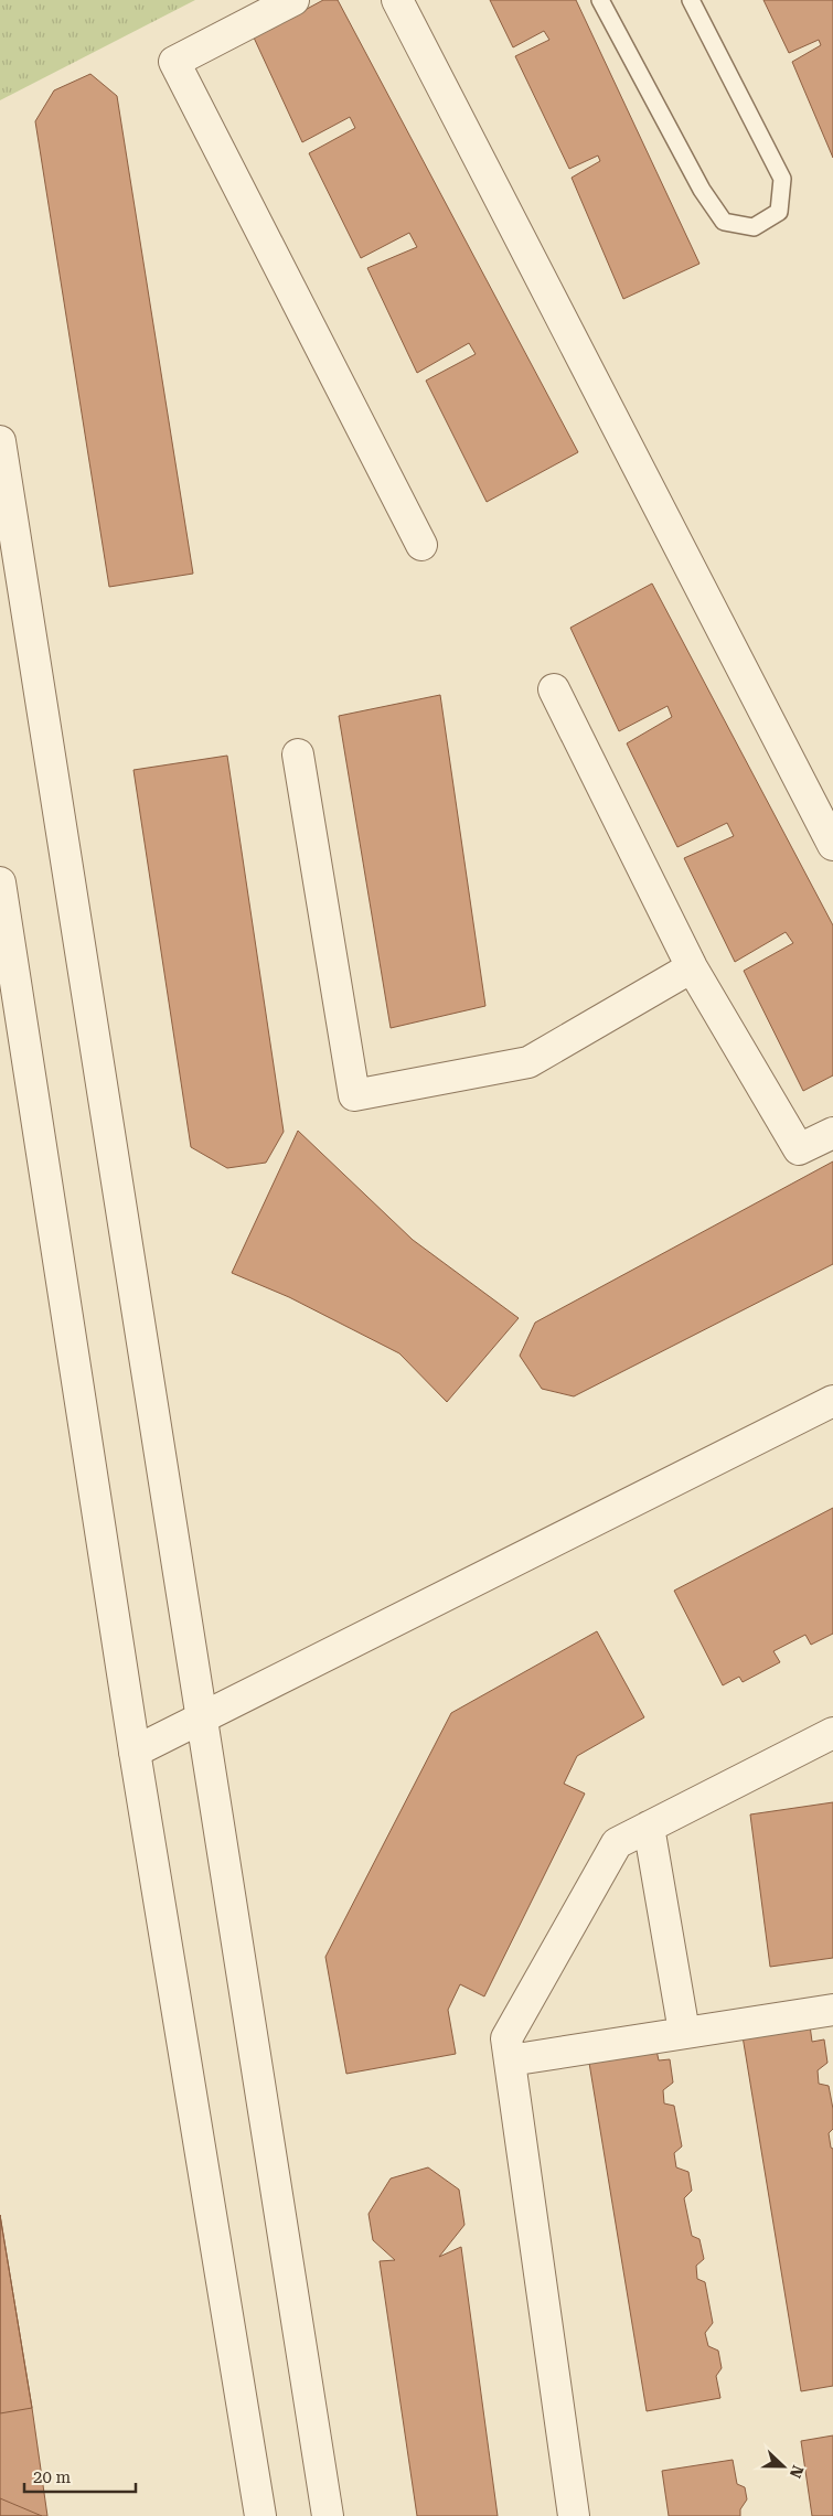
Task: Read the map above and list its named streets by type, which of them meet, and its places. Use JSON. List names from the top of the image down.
{
  "scale_bar": "20 m",
  "north": "right"
}
